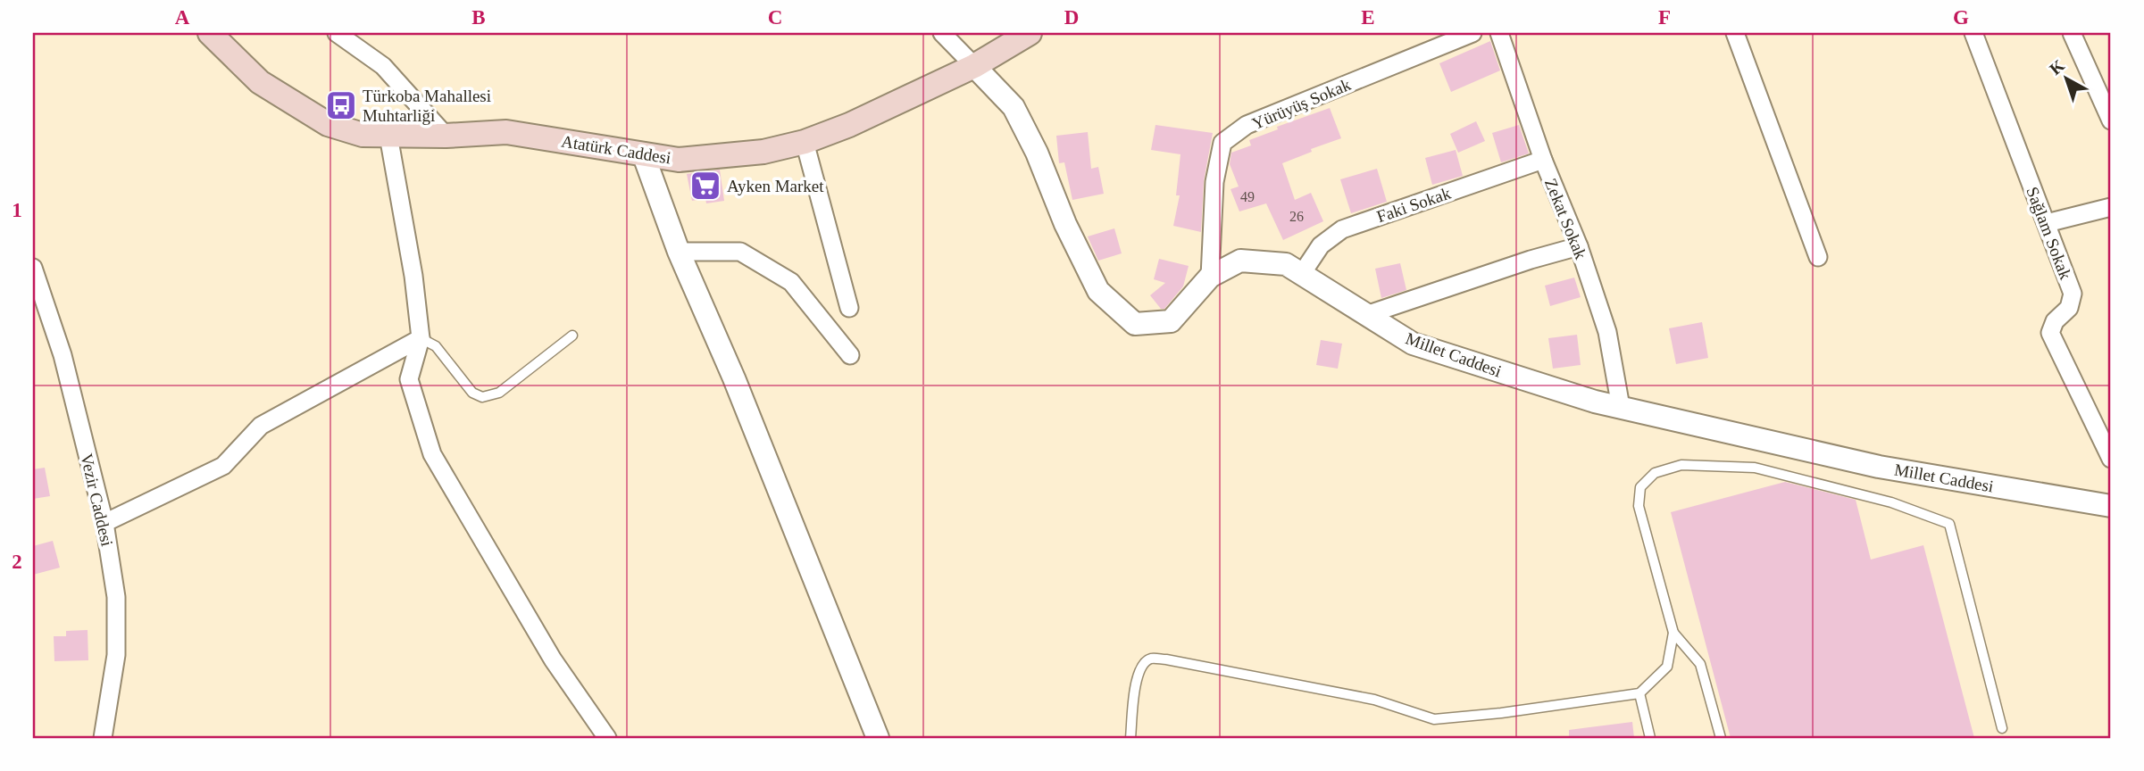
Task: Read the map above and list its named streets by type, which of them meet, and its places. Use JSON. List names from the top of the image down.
{
  "streets": {
    "main road": ["Atatürk Caddesi"],
    "street": [
      "Yürüyüş Sokak",
      "Faki Sokak",
      "Zekat Sokak",
      "Sağlam Sokak",
      "Millet Caddesi",
      "Vezir Caddesi"
    ]
  },
  "crossings": [
    ["Yürüyüş Sokak", "Millet Caddesi"],
    ["Atatürk Caddesi", "Millet Caddesi"],
    ["Faki Sokak", "Zekat Sokak"],
    ["Faki Sokak", "Millet Caddesi"],
    ["Zekat Sokak", "Millet Caddesi"]
  ],
  "places": {
    "bus stop": ["Türkoba Mahallesi Muhtarliği"],
    "supermarket": ["Ayken Market"]
  },
  "house_numbers": ["49", "26"],
  "north": "top left",
  "grid": {
    "columns": [
      "A",
      "B",
      "C",
      "D",
      "E",
      "F",
      "G"
    ],
    "rows": ["1", "2"]
  }
}
